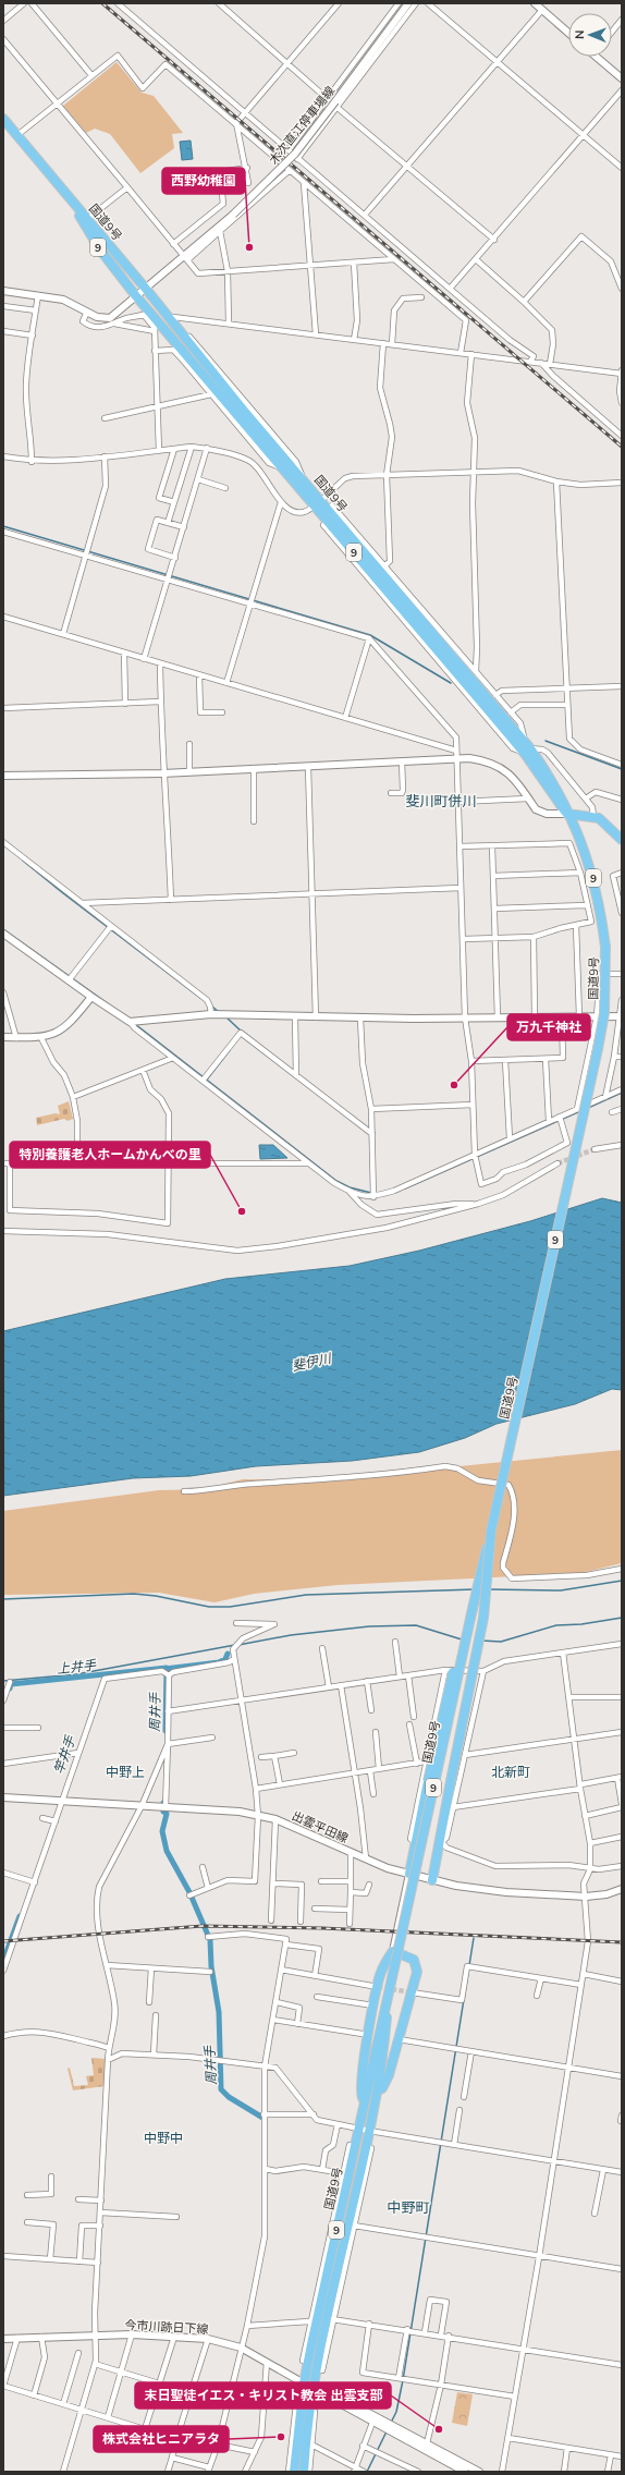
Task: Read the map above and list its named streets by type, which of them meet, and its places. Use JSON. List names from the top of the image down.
{
  "streets": {
    "highway": ["国道9号", "9"],
    "street": ["木次直江停車場線", "出雲平田線", "今市川跡日下線"]
  },
  "crossings": [
    ["木次直江停車場線", "国道9号"],
    ["国道9号", "9"],
    ["国道9号", "今市川跡日下線"],
    ["9", "出雲平田線"]
  ],
  "districts": [
    "斐川町併川",
    "中野上",
    "北新町",
    "中野中",
    "中野町"
  ],
  "water": [
    "斐伊川",
    "上井手",
    "周井手",
    "竿井手"
  ],
  "places": [
    "西野幼稚園",
    "万九千神社",
    "特別養護老人ホームかんべの里",
    "末日聖徒イエス・キリスト教会 出雲支部",
    "株式会社ヒニアラタ"
  ],
  "north": "left"
}
